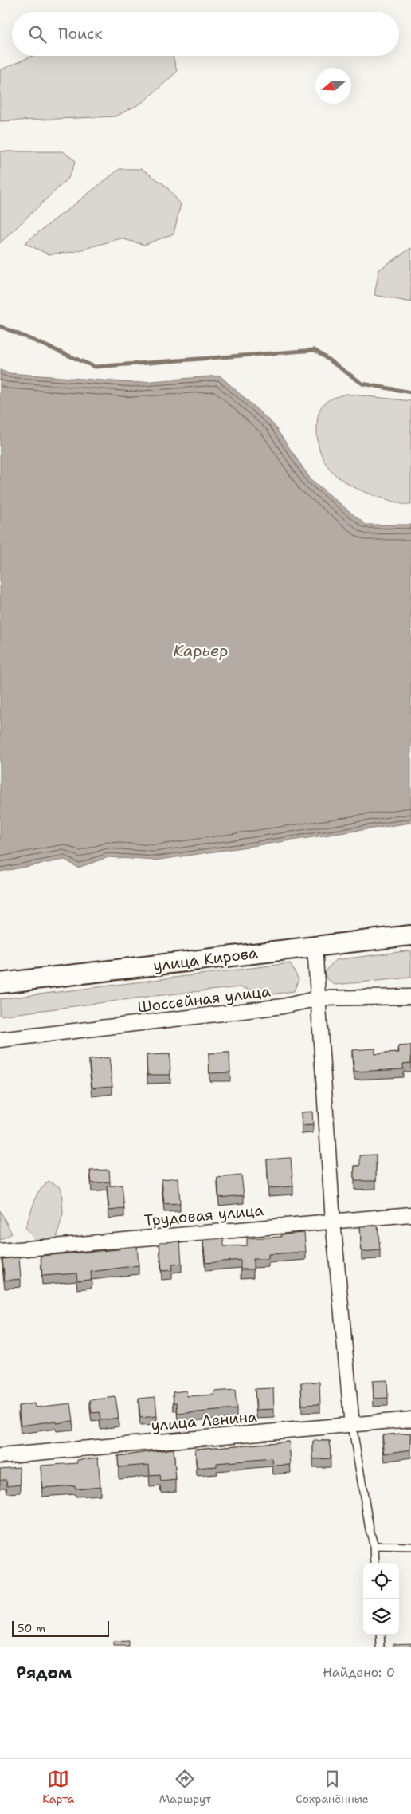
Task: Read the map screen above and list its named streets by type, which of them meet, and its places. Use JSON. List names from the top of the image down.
{
  "streets": {
    "main road": ["улица Кирова"],
    "street": ["Шоссейная улица", "Трудовая улица", "улица Ленина"]
  },
  "water": ["Карьер"],
  "scale_bar": "50 m",
  "north": "left",
  "page": {
    "search": "Поиск",
    "scale": "50 m",
    "heading": ["Рядом", "Найдено: 0"],
    "nav": ["Карта", "Маршрут", "Сохранённые"]
  }
}
